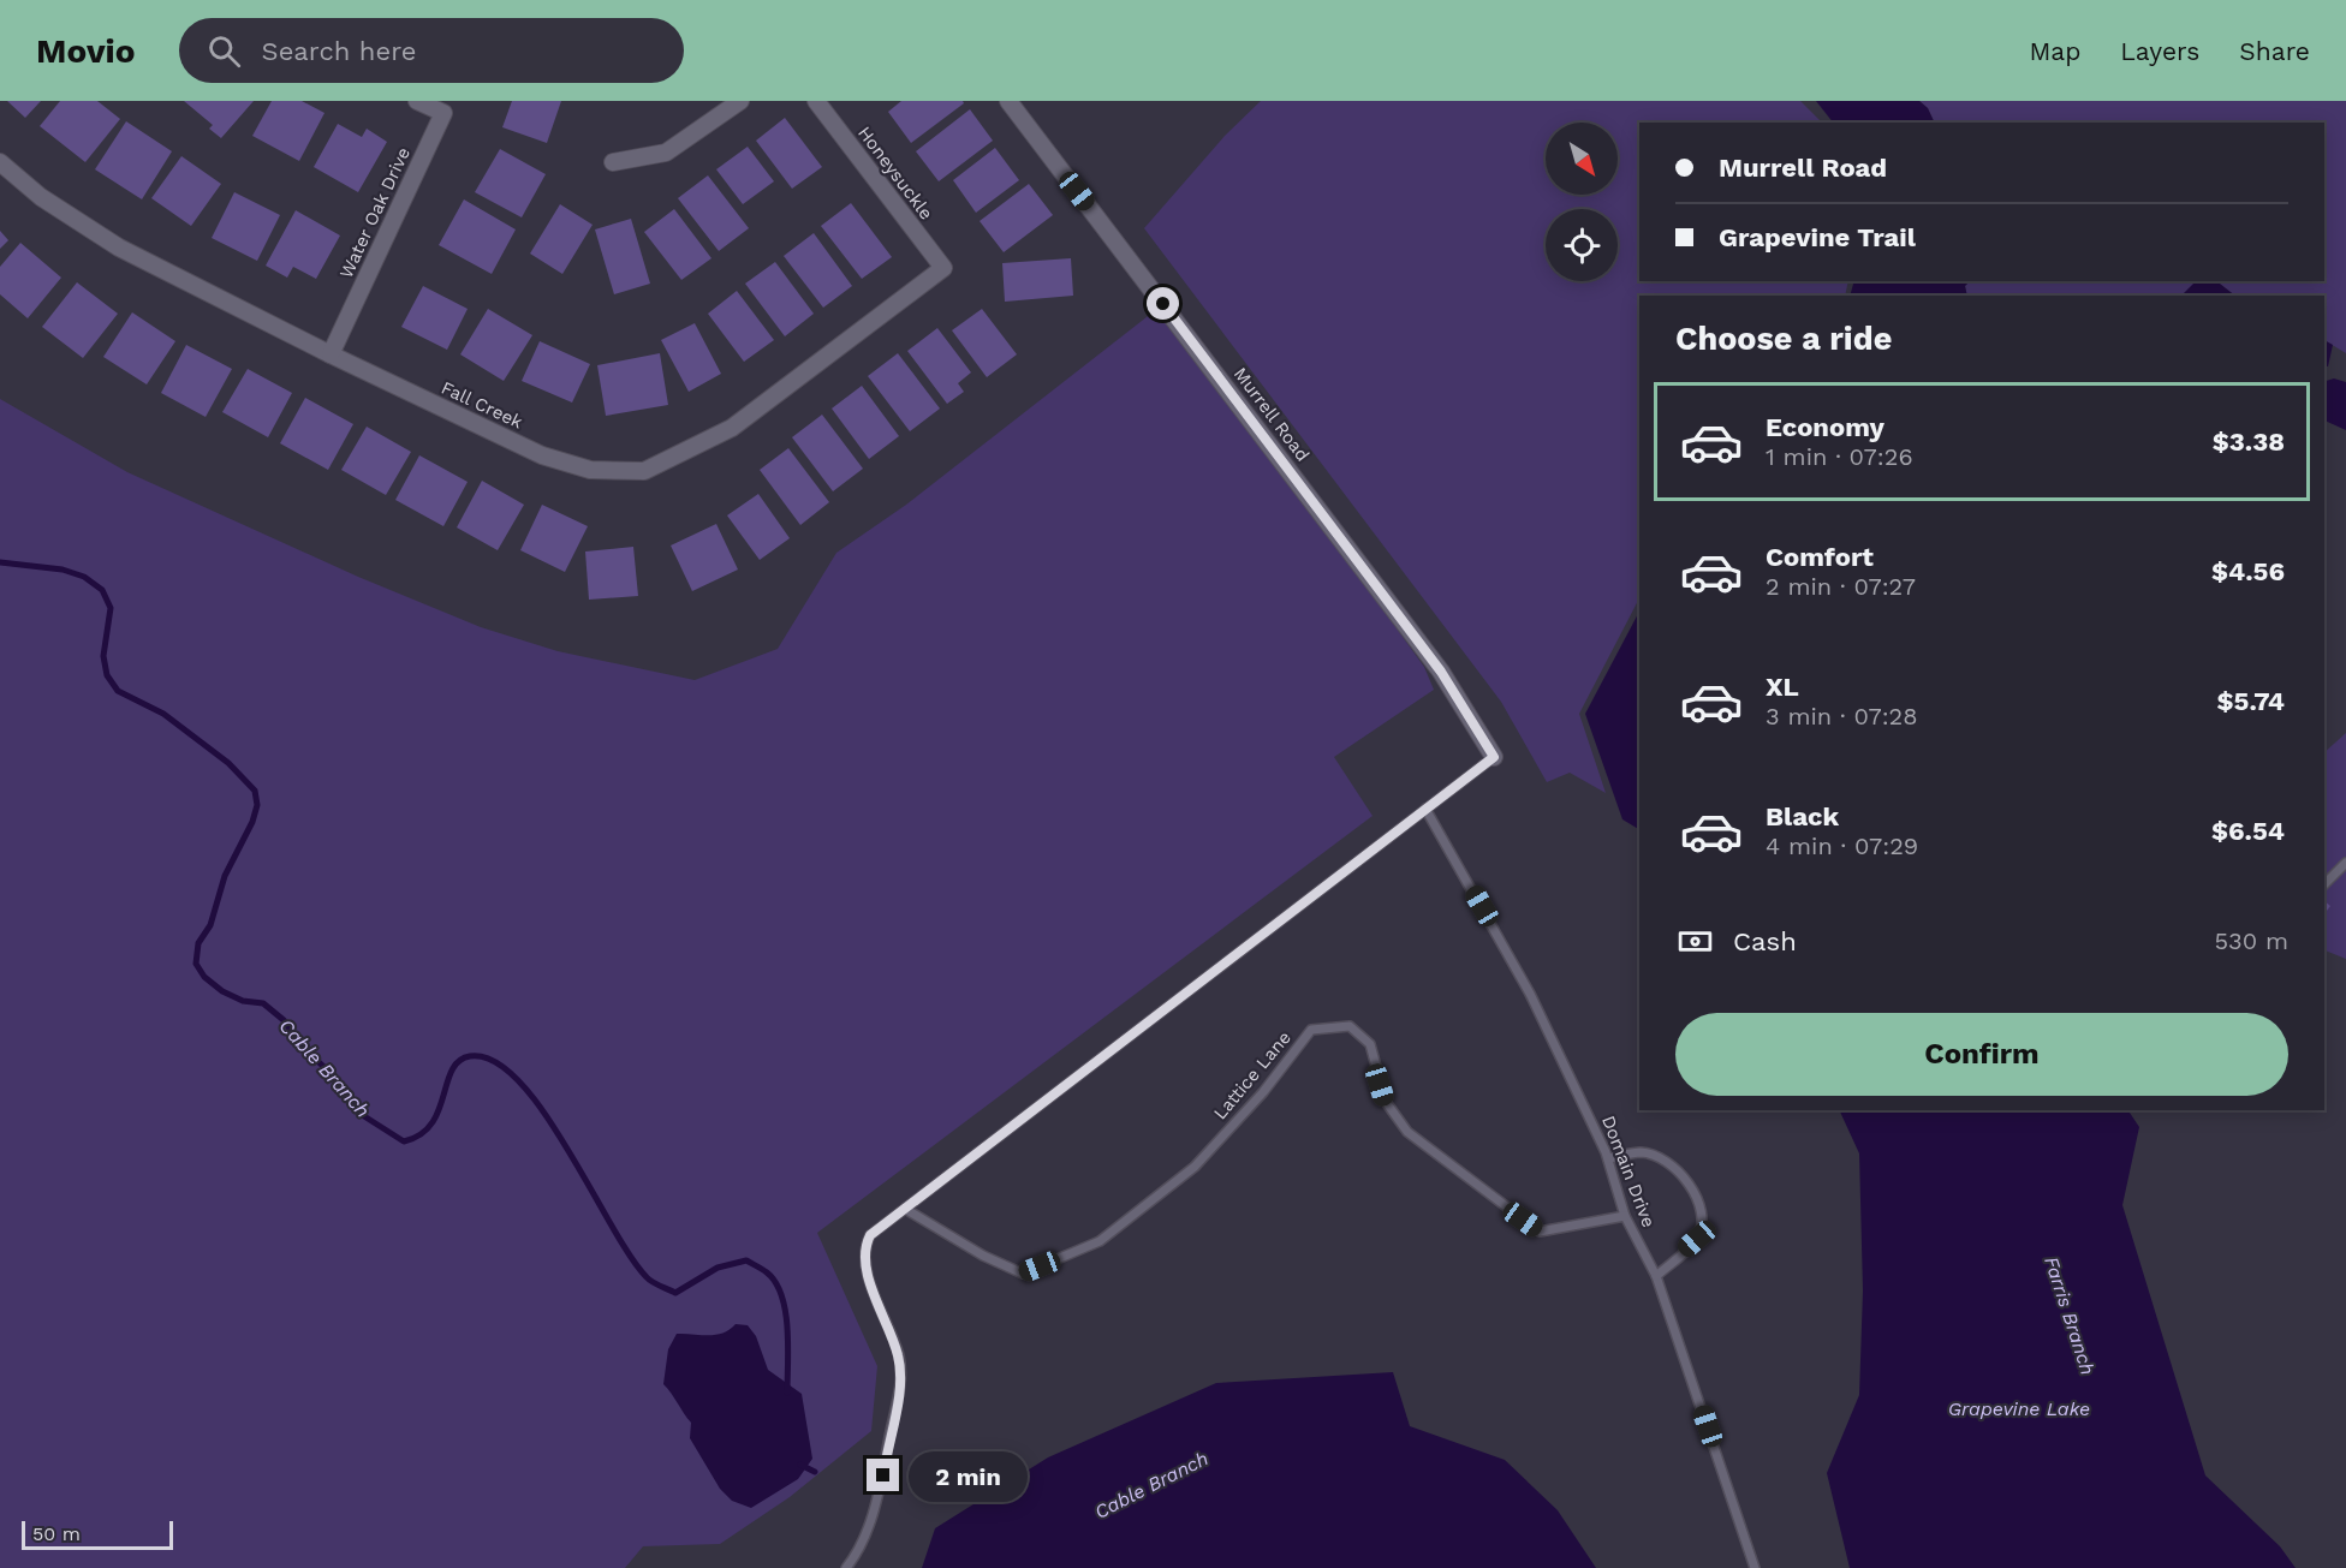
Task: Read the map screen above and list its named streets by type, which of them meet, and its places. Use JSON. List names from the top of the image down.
{
  "streets": {
    "street": [
      "Honeysuckle",
      "Water Oak Drive",
      "Fall Creek",
      "Murrell Road"
    ],
    "lane": ["Lattice Lane", "Domain Drive"]
  },
  "crossings": [
    ["Honeysuckle", "Fall Creek"],
    ["Water Oak Drive", "Fall Creek"],
    ["Lattice Lane", "Domain Drive"]
  ],
  "water": ["Cable Branch", "Farris Branch", "Grapevine Lake"],
  "scale_bar": "50 m",
  "north": "bottom right",
  "page": {
    "header": "Movio",
    "search": "Search here",
    "nav": ["Map", "Layers", "Share"],
    "banner": ["Murrell Road", "Grapevine Trail"],
    "heading": "Choose a ride",
    "list": [
      {
        "name": "Economy",
        "note": "1 min · 07:26",
        "value": "$3.38"
      },
      {
        "name": "Comfort",
        "note": "2 min · 07:27",
        "value": "$4.56"
      },
      {
        "name": "XL",
        "note": "3 min · 07:28",
        "value": "$5.74"
      },
      {
        "name": "Black",
        "note": "4 min · 07:29",
        "value": "$6.54"
      }
    ],
    "pay": ["Cash", "530 m"],
    "buttons": "Confirm",
    "bubble": "2 min",
    "scale": "50 m"
  }
}
